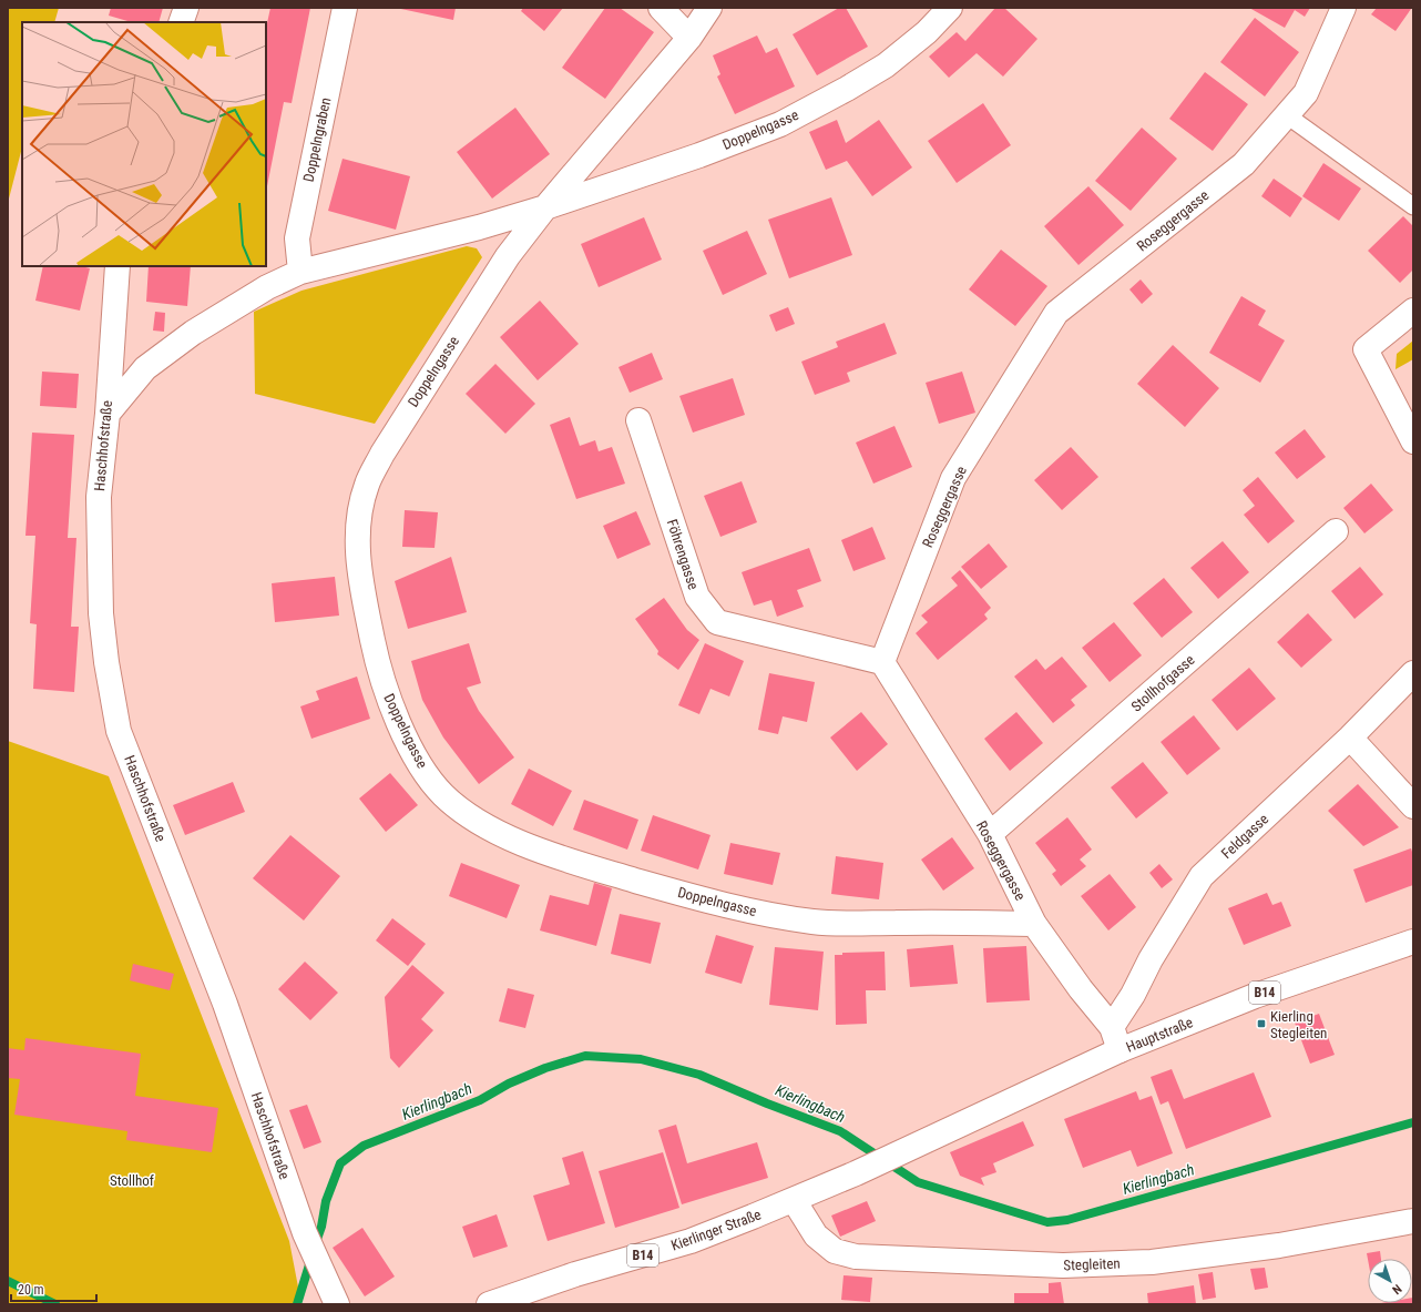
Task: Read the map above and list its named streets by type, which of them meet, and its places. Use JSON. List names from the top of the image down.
{
  "streets": {
    "street": [
      "Doppelngasse",
      "Doppelngraben",
      "Roseggergasse",
      "Haschhofstraße",
      "Föhrengasse",
      "Stollhofgasse",
      "Feldgasse",
      "B14",
      "Hauptstraße",
      "Kierlinger Straße",
      "Stegleiten"
    ]
  },
  "crossings": [
    ["Doppelngasse", "Roseggergasse"],
    ["Roseggergasse", "Föhrengasse"],
    ["Roseggergasse", "Stollhofgasse"],
    ["Roseggergasse", "Feldgasse"],
    ["Roseggergasse", "Hauptstraße"],
    ["Hauptstraße", "Kierlinger Straße"],
    ["Kierlinger Straße", "Stegleiten"]
  ],
  "water": ["Kierlingbach"],
  "parks": ["Stollhof"],
  "places": {
    "transit": ["Kierling Stegleiten"]
  },
  "scale_bar": "20 m",
  "north": "bottom right"
}
